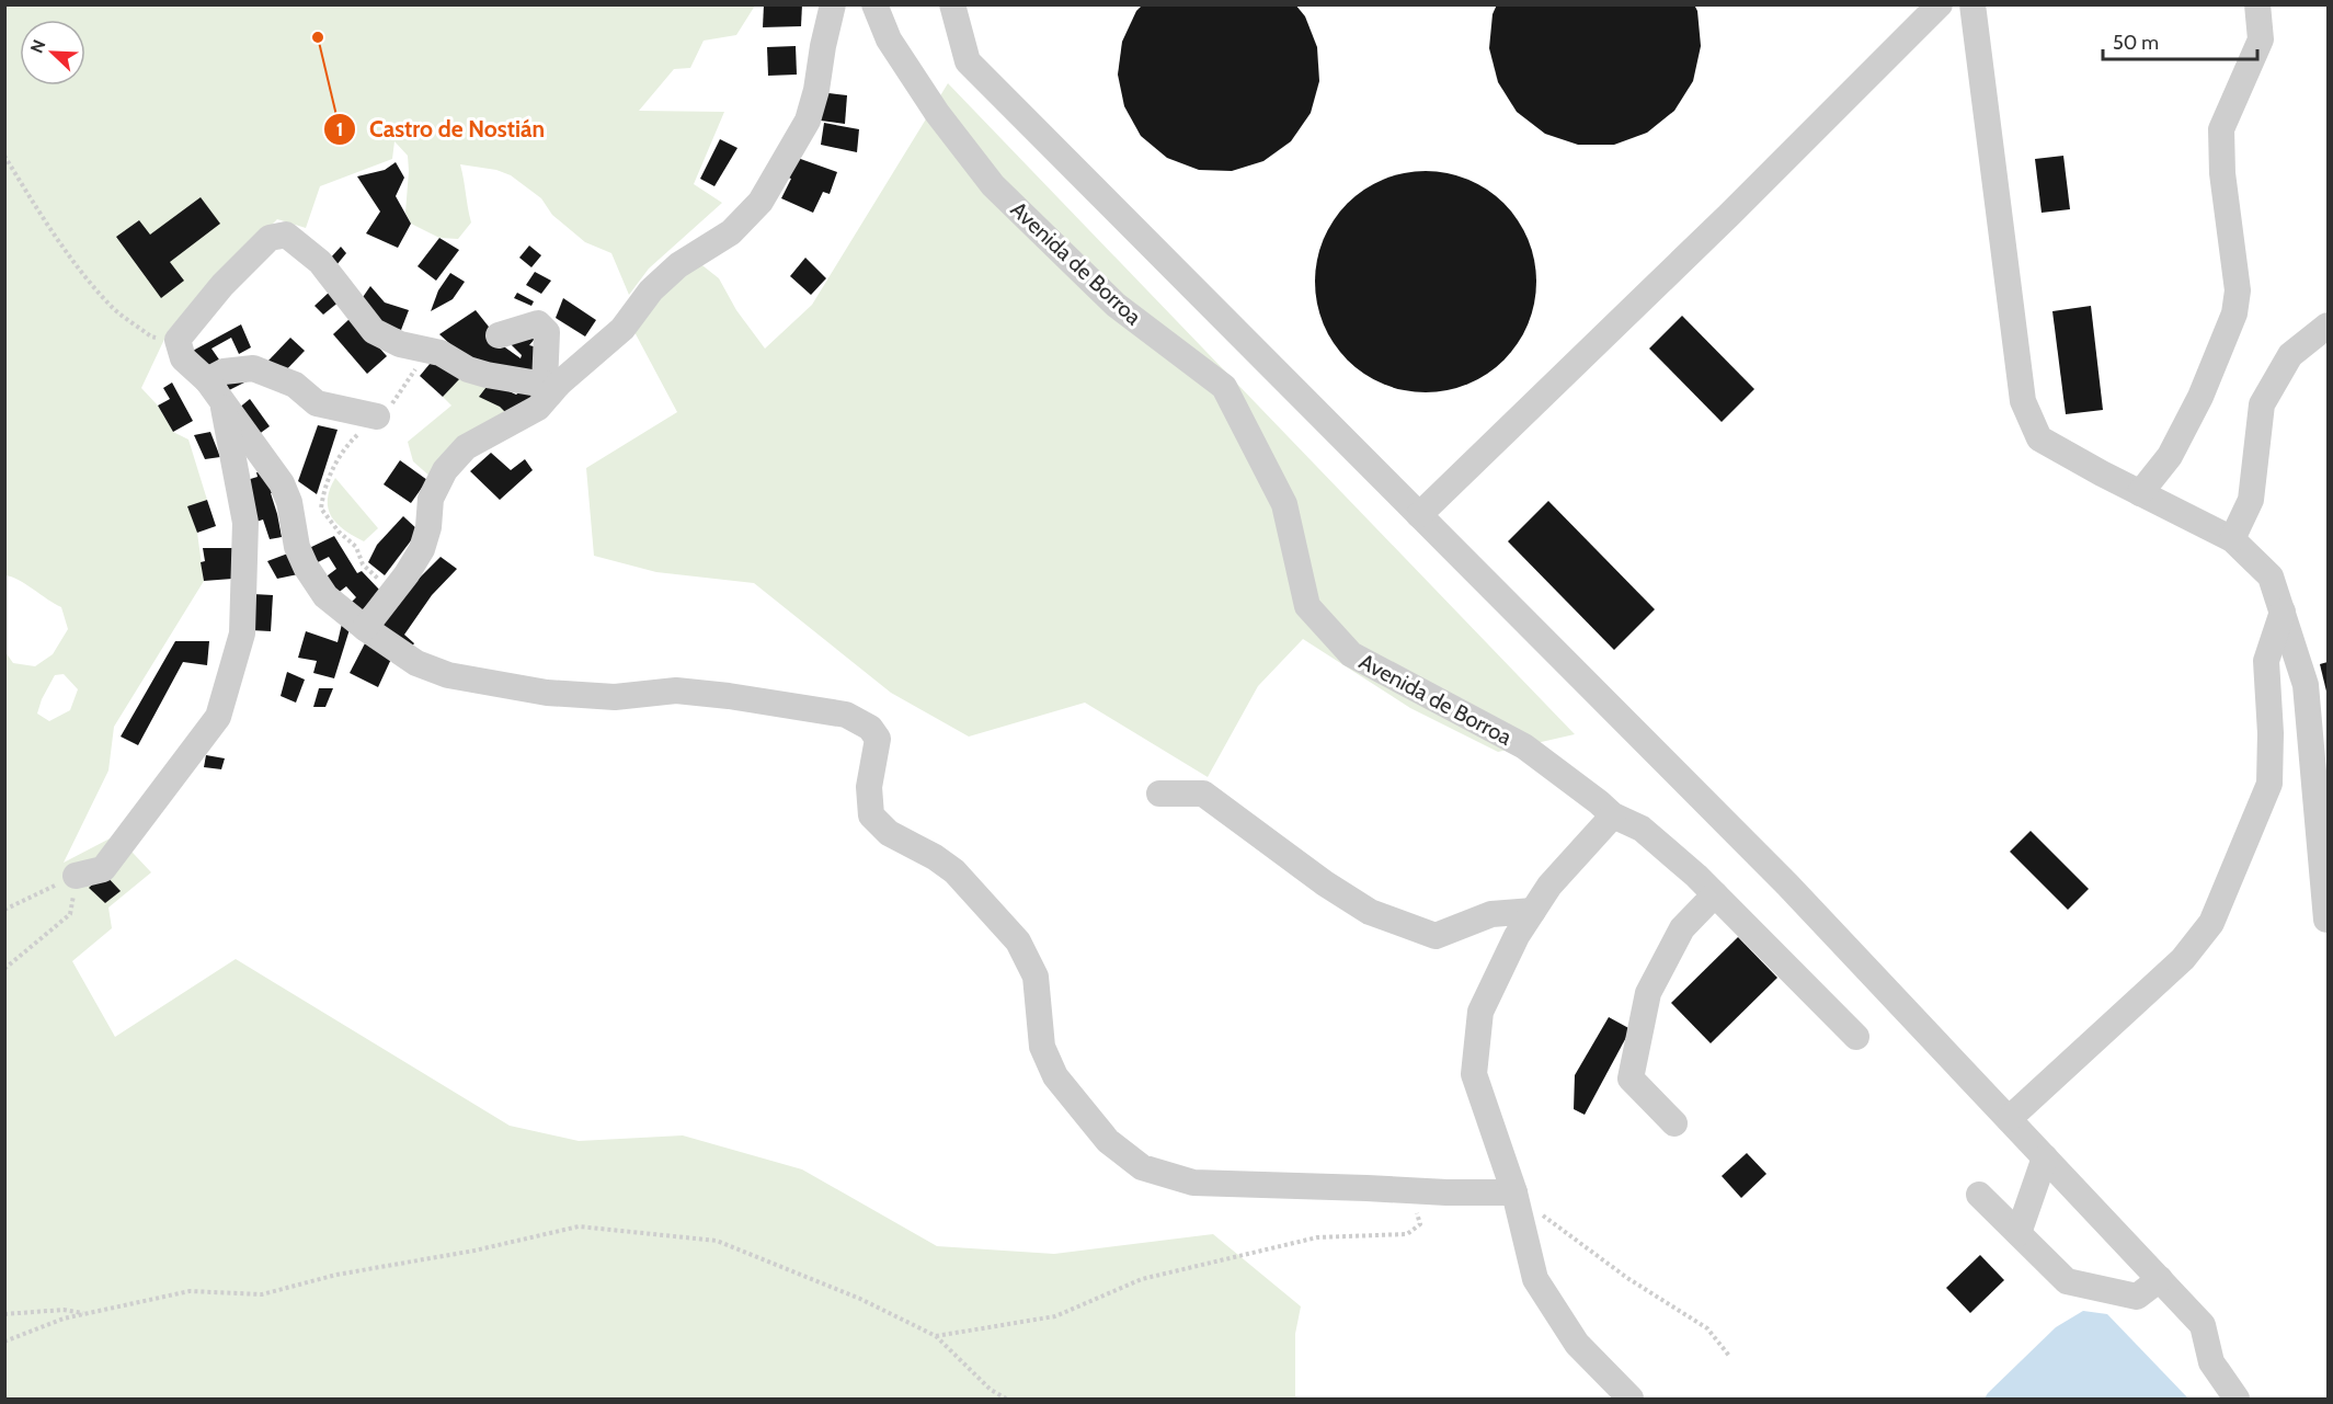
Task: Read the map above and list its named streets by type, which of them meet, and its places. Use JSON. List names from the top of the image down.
{
  "streets": {
    "street": ["Avenida de Borroa"]
  },
  "places": ["Castro de Nostián"],
  "scale_bar": "50 m",
  "north": "top left"
}
